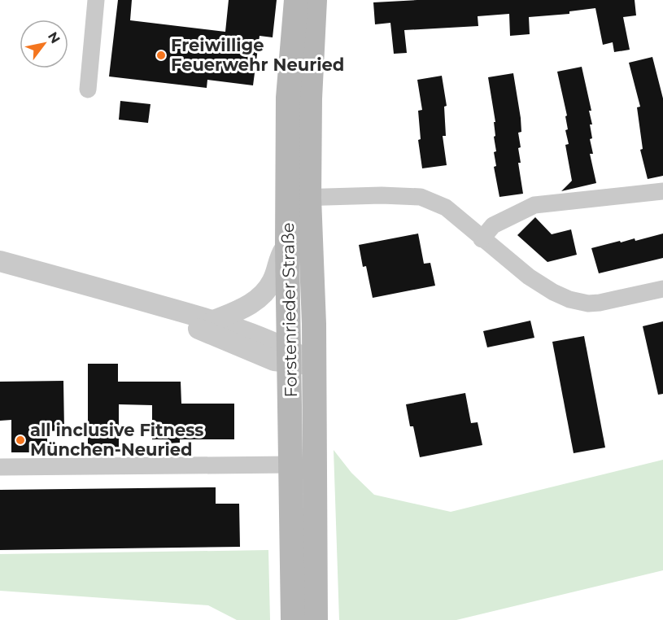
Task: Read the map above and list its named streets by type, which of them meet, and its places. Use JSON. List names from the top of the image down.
{
  "streets": {
    "main road": ["Forstenrieder Straße"]
  },
  "places": ["Freiwillige Feuerwehr Neuried", "all inclusive Fitness München-Neuried"],
  "north": "top right"
}
